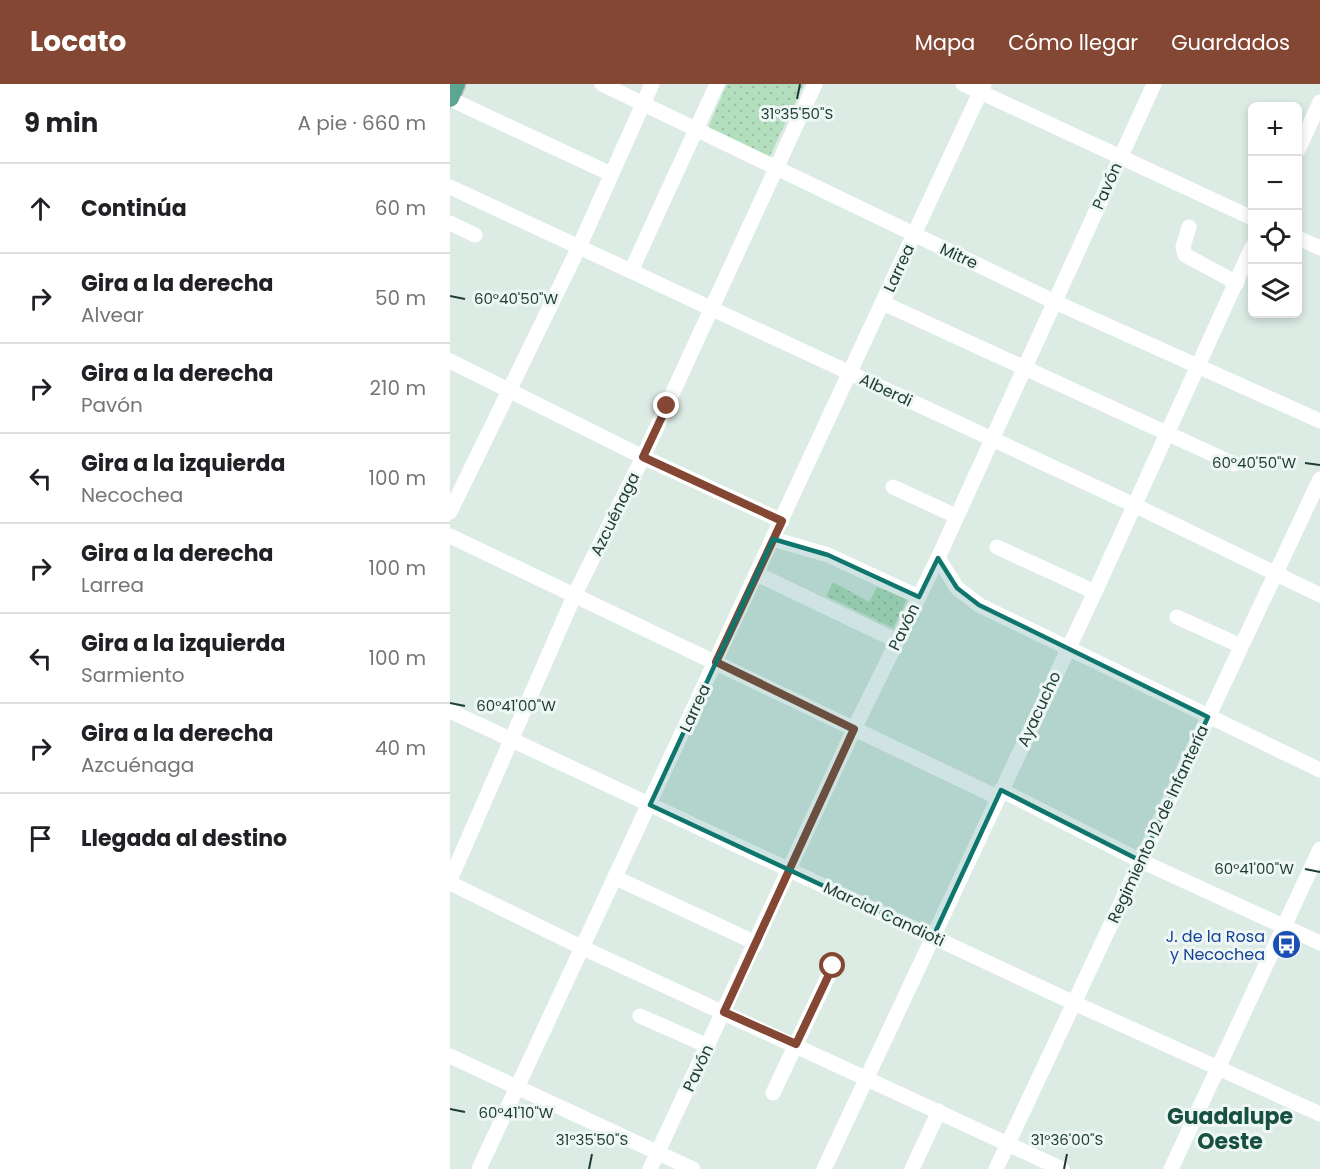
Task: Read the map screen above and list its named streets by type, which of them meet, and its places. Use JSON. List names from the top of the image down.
{
  "streets": {
    "street": [
      "Pavón",
      "Mitre",
      "Larrea",
      "Alberdi",
      "Azcuénaga",
      "Ayacucho",
      "Regimiento 12 de Infantería",
      "Marcial Candioti"
    ]
  },
  "crossings": [
    ["Pavón", "Mitre"],
    ["Pavón", "Alberdi"],
    ["Pavón", "Marcial Candioti"],
    ["Mitre", "Larrea"],
    ["Mitre", "Azcuénaga"],
    ["Mitre", "Ayacucho"],
    ["Larrea", "Alberdi"],
    ["Larrea", "Marcial Candioti"],
    ["Alberdi", "Azcuénaga"],
    ["Alberdi", "Ayacucho"],
    ["Alberdi", "Regimiento 12 de Infantería"],
    ["Azcuénaga", "Marcial Candioti"],
    ["Ayacucho", "Marcial Candioti"],
    ["Regimiento 12 de Infantería", "Marcial Candioti"]
  ],
  "districts": ["Guadalupe Oeste"],
  "places": {
    "bus stop": ["J. de la Rosa y Necochea"]
  },
  "page": {
    "header": "Locato",
    "nav": ["Mapa", "Cómo llegar", "Guardados"],
    "heading": ["9 min", "A pie · 660 m"],
    "map_buttons": ["+", "−"],
    "list": [
      ["Continúa", "60 m"],
      ["Gira a la derecha", "Alvear", "50 m"],
      ["Gira a la derecha", "Pavón", "210 m"],
      ["Gira a la izquierda", "Necochea", "100 m"],
      ["Gira a la derecha", "Larrea", "100 m"],
      ["Gira a la izquierda", "Sarmiento", "100 m"],
      ["Gira a la derecha", "Azcuénaga", "40 m"],
      "Llegada al destino"
    ]
  },
  "coordinates": [
    "31°35'50\"S",
    "60°40'50\"W",
    "60°41'00\"W",
    "60°41'10\"W",
    "31°36'00\"S"
  ]
}
